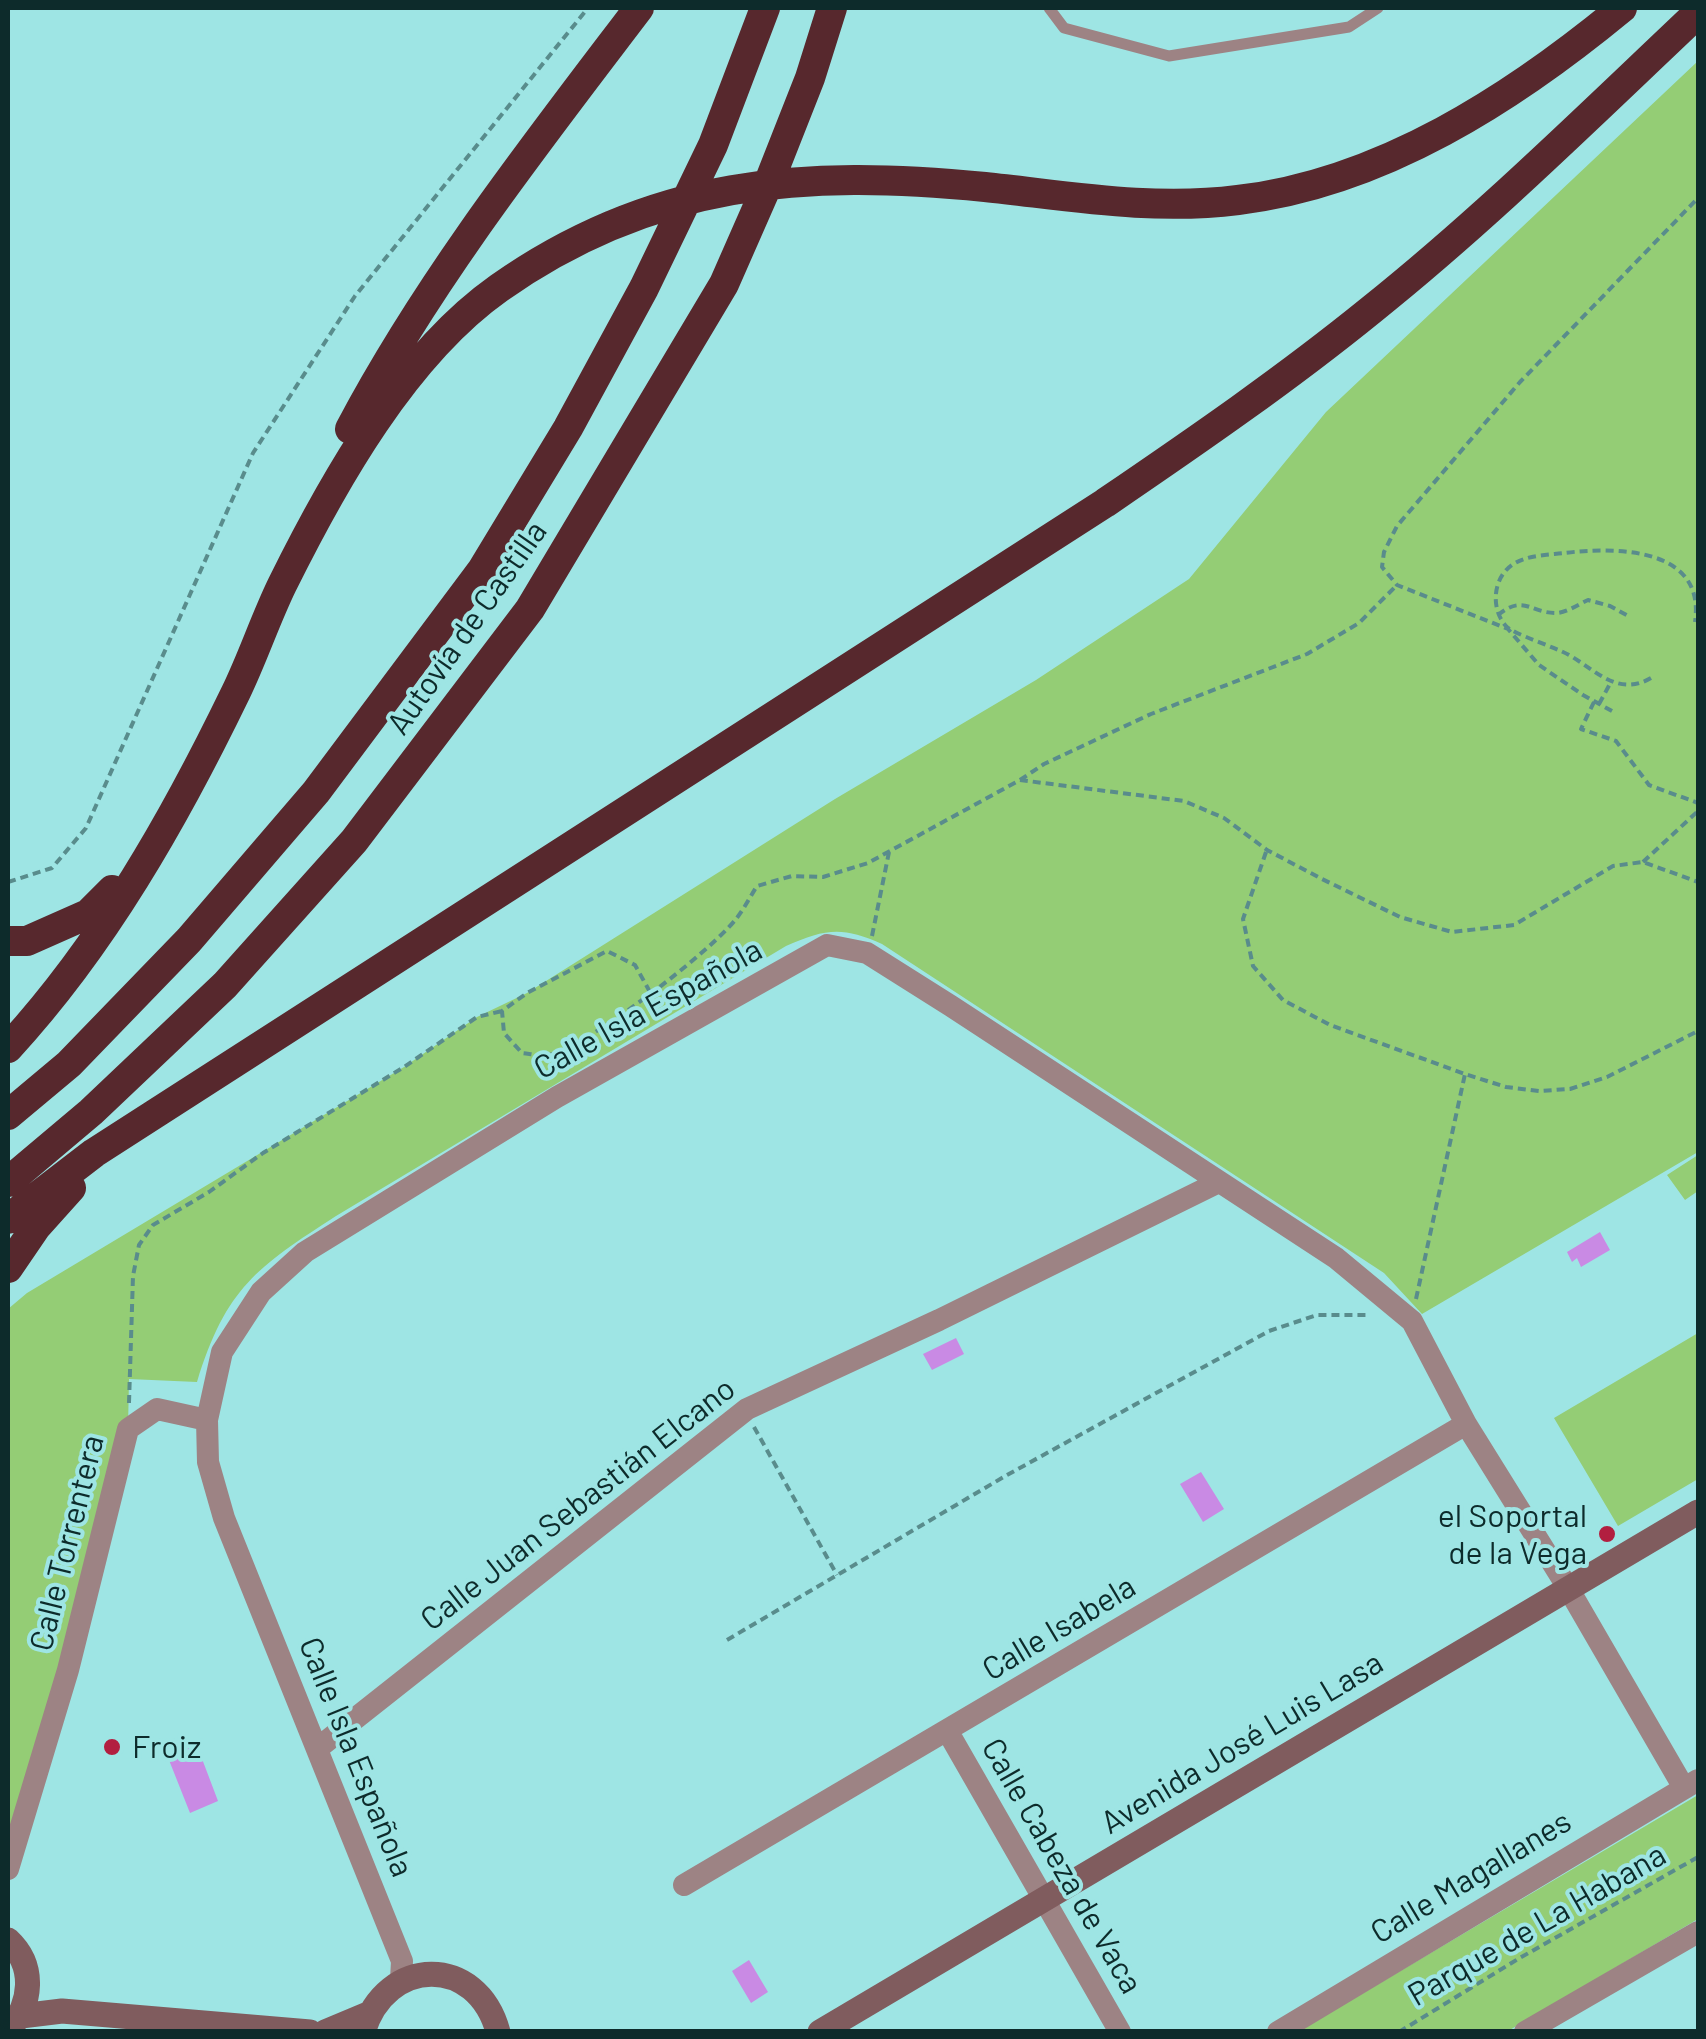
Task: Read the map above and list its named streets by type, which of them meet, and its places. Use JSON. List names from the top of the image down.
{
  "streets": {
    "highway": ["Autovía de Castilla"],
    "street": [
      "Calle Isla Española",
      "Calle Juan Sebastián Elcano",
      "Calle Torrentera",
      "Calle Isabela",
      "Avenida José Luis Lasa",
      "Calle Cabeza de Vaca",
      "Calle Magallanes"
    ],
    "path": ["Parque de La Habana"]
  },
  "crossings": [
    ["Calle Isla Española", "Calle Juan Sebastián Elcano"],
    ["Calle Isla Española", "Calle Torrentera"],
    ["Calle Isabela", "Calle Cabeza de Vaca"],
    ["Avenida José Luis Lasa", "Calle Cabeza de Vaca"]
  ],
  "places": ["el Soportal de la Vega", "Froiz"]
}
